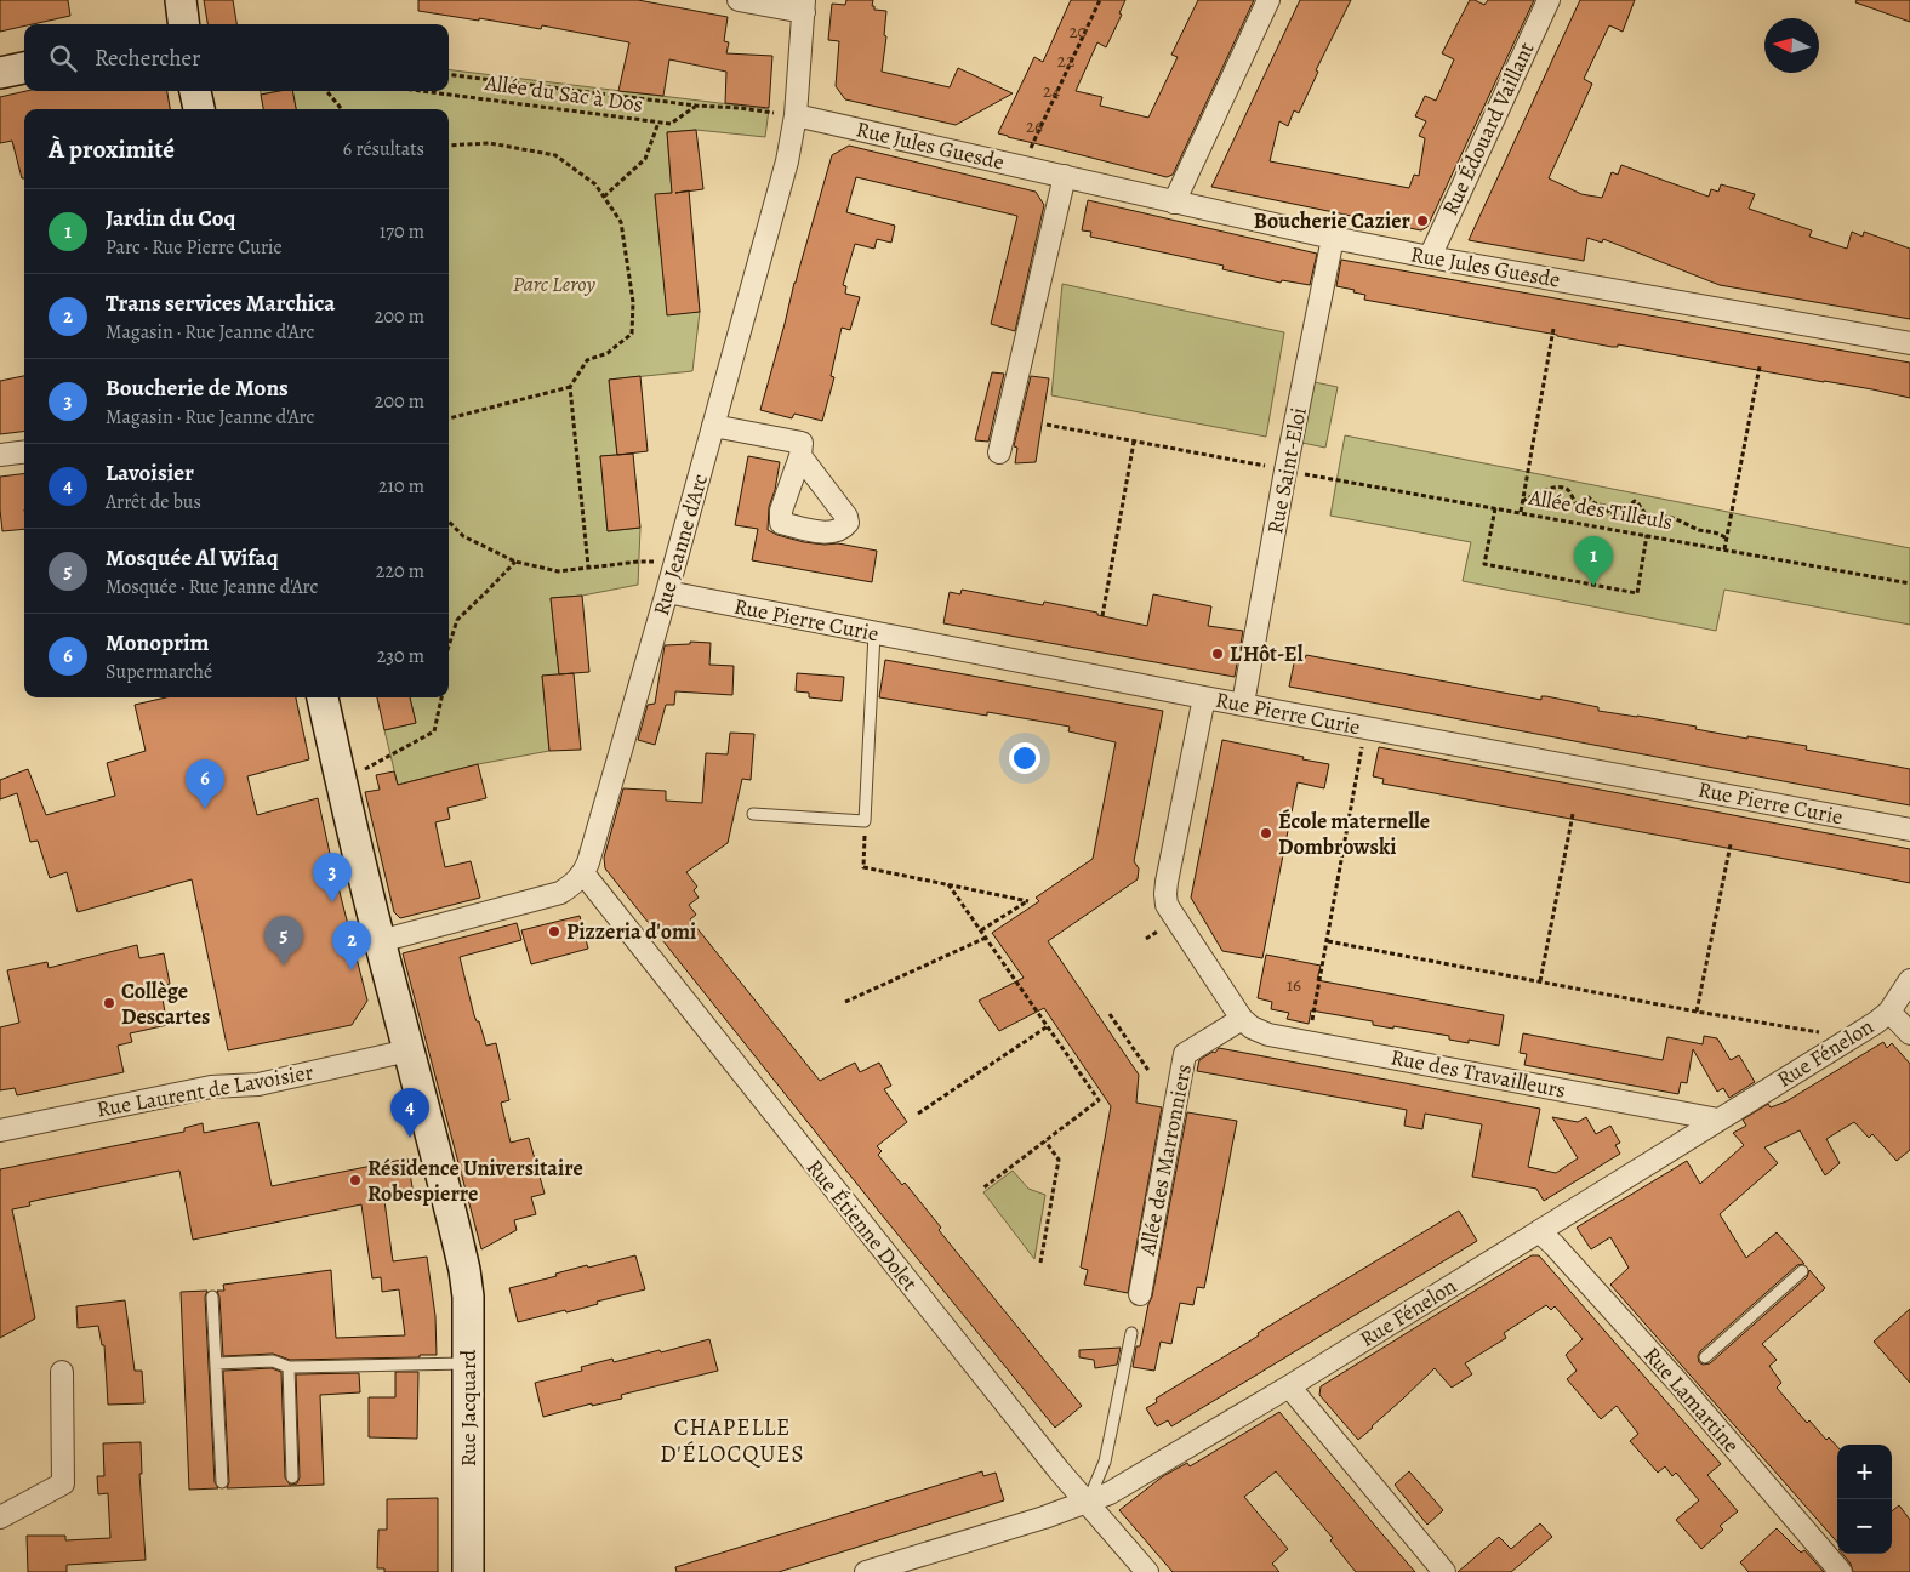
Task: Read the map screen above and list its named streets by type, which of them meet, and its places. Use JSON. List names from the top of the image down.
{
  "streets": {
    "street": [
      "Rue Édouard Vaillant",
      "Rue Jules Guesde",
      "Rue Saint-Eloi",
      "Rue Jeanne d'Arc",
      "Rue Pierre Curie",
      "Rue Fénelon",
      "Rue des Travailleurs",
      "Rue Laurent de Lavoisier",
      "Allée des Marronniers",
      "Rue Étienne Dolet",
      "Rue Lamartine",
      "Rue Jacquard"
    ],
    "path": ["Allée du Sac à Dos", "Allée des Tilleuls"]
  },
  "crossings": [
    ["Allée du Sac à Dos", "Rue Jules Guesde"],
    ["Allée du Sac à Dos", "Rue Jeanne d'Arc"],
    ["Rue Édouard Vaillant", "Rue Jules Guesde"],
    ["Rue Jules Guesde", "Rue Saint-Eloi"],
    ["Rue Jules Guesde", "Rue Jeanne d'Arc"],
    ["Rue Saint-Eloi", "Allée des Tilleuls"],
    ["Rue Saint-Eloi", "Rue Pierre Curie"],
    ["Rue Jeanne d'Arc", "Rue Pierre Curie"],
    ["Rue Jeanne d'Arc", "Rue Étienne Dolet"],
    ["Rue Fénelon", "Rue des Travailleurs"],
    ["Rue Fénelon", "Rue Étienne Dolet"],
    ["Rue Fénelon", "Rue Lamartine"],
    ["Rue des Travailleurs", "Allée des Marronniers"],
    ["Rue Laurent de Lavoisier", "Rue Jacquard"]
  ],
  "districts": ["CHAPELLE D'ÉLOCQUES"],
  "parks": ["Parc Leroy"],
  "places": [
    "Boucherie Cazier",
    "L'Hôt-El",
    "École maternelle Dombrowski",
    "Pizzeria d'omi",
    "Collège Descartes",
    "Résidence Universitaire Robespierre"
  ],
  "house_numbers": [
    "20",
    "22",
    "24",
    "26",
    "16"
  ],
  "north": "left",
  "page": {
    "search": "Rechercher",
    "heading": ["À proximité", "6 résultats"],
    "list": [
      {
        "mark": "1",
        "name": "Jardin du Coq",
        "note": "Parc · Rue Pierre Curie",
        "value": "170 m"
      },
      {
        "mark": "2",
        "name": "Trans services Marchica",
        "note": "Magasin · Rue Jeanne d'Arc",
        "value": "200 m"
      },
      {
        "mark": "3",
        "name": "Boucherie de Mons",
        "note": "Magasin · Rue Jeanne d'Arc",
        "value": "200 m"
      },
      {
        "mark": "4",
        "name": "Lavoisier",
        "note": "Arrêt de bus",
        "value": "210 m"
      },
      {
        "mark": "5",
        "name": "Mosquée Al Wifaq",
        "note": "Mosquée · Rue Jeanne d'Arc",
        "value": "220 m"
      },
      {
        "mark": "6",
        "name": "Monoprim",
        "note": "Supermarché",
        "value": "230 m"
      }
    ],
    "pins": [
      "1",
      "6",
      "3",
      "5",
      "2",
      "4"
    ],
    "map_buttons": ["+", "−"]
  }
}
